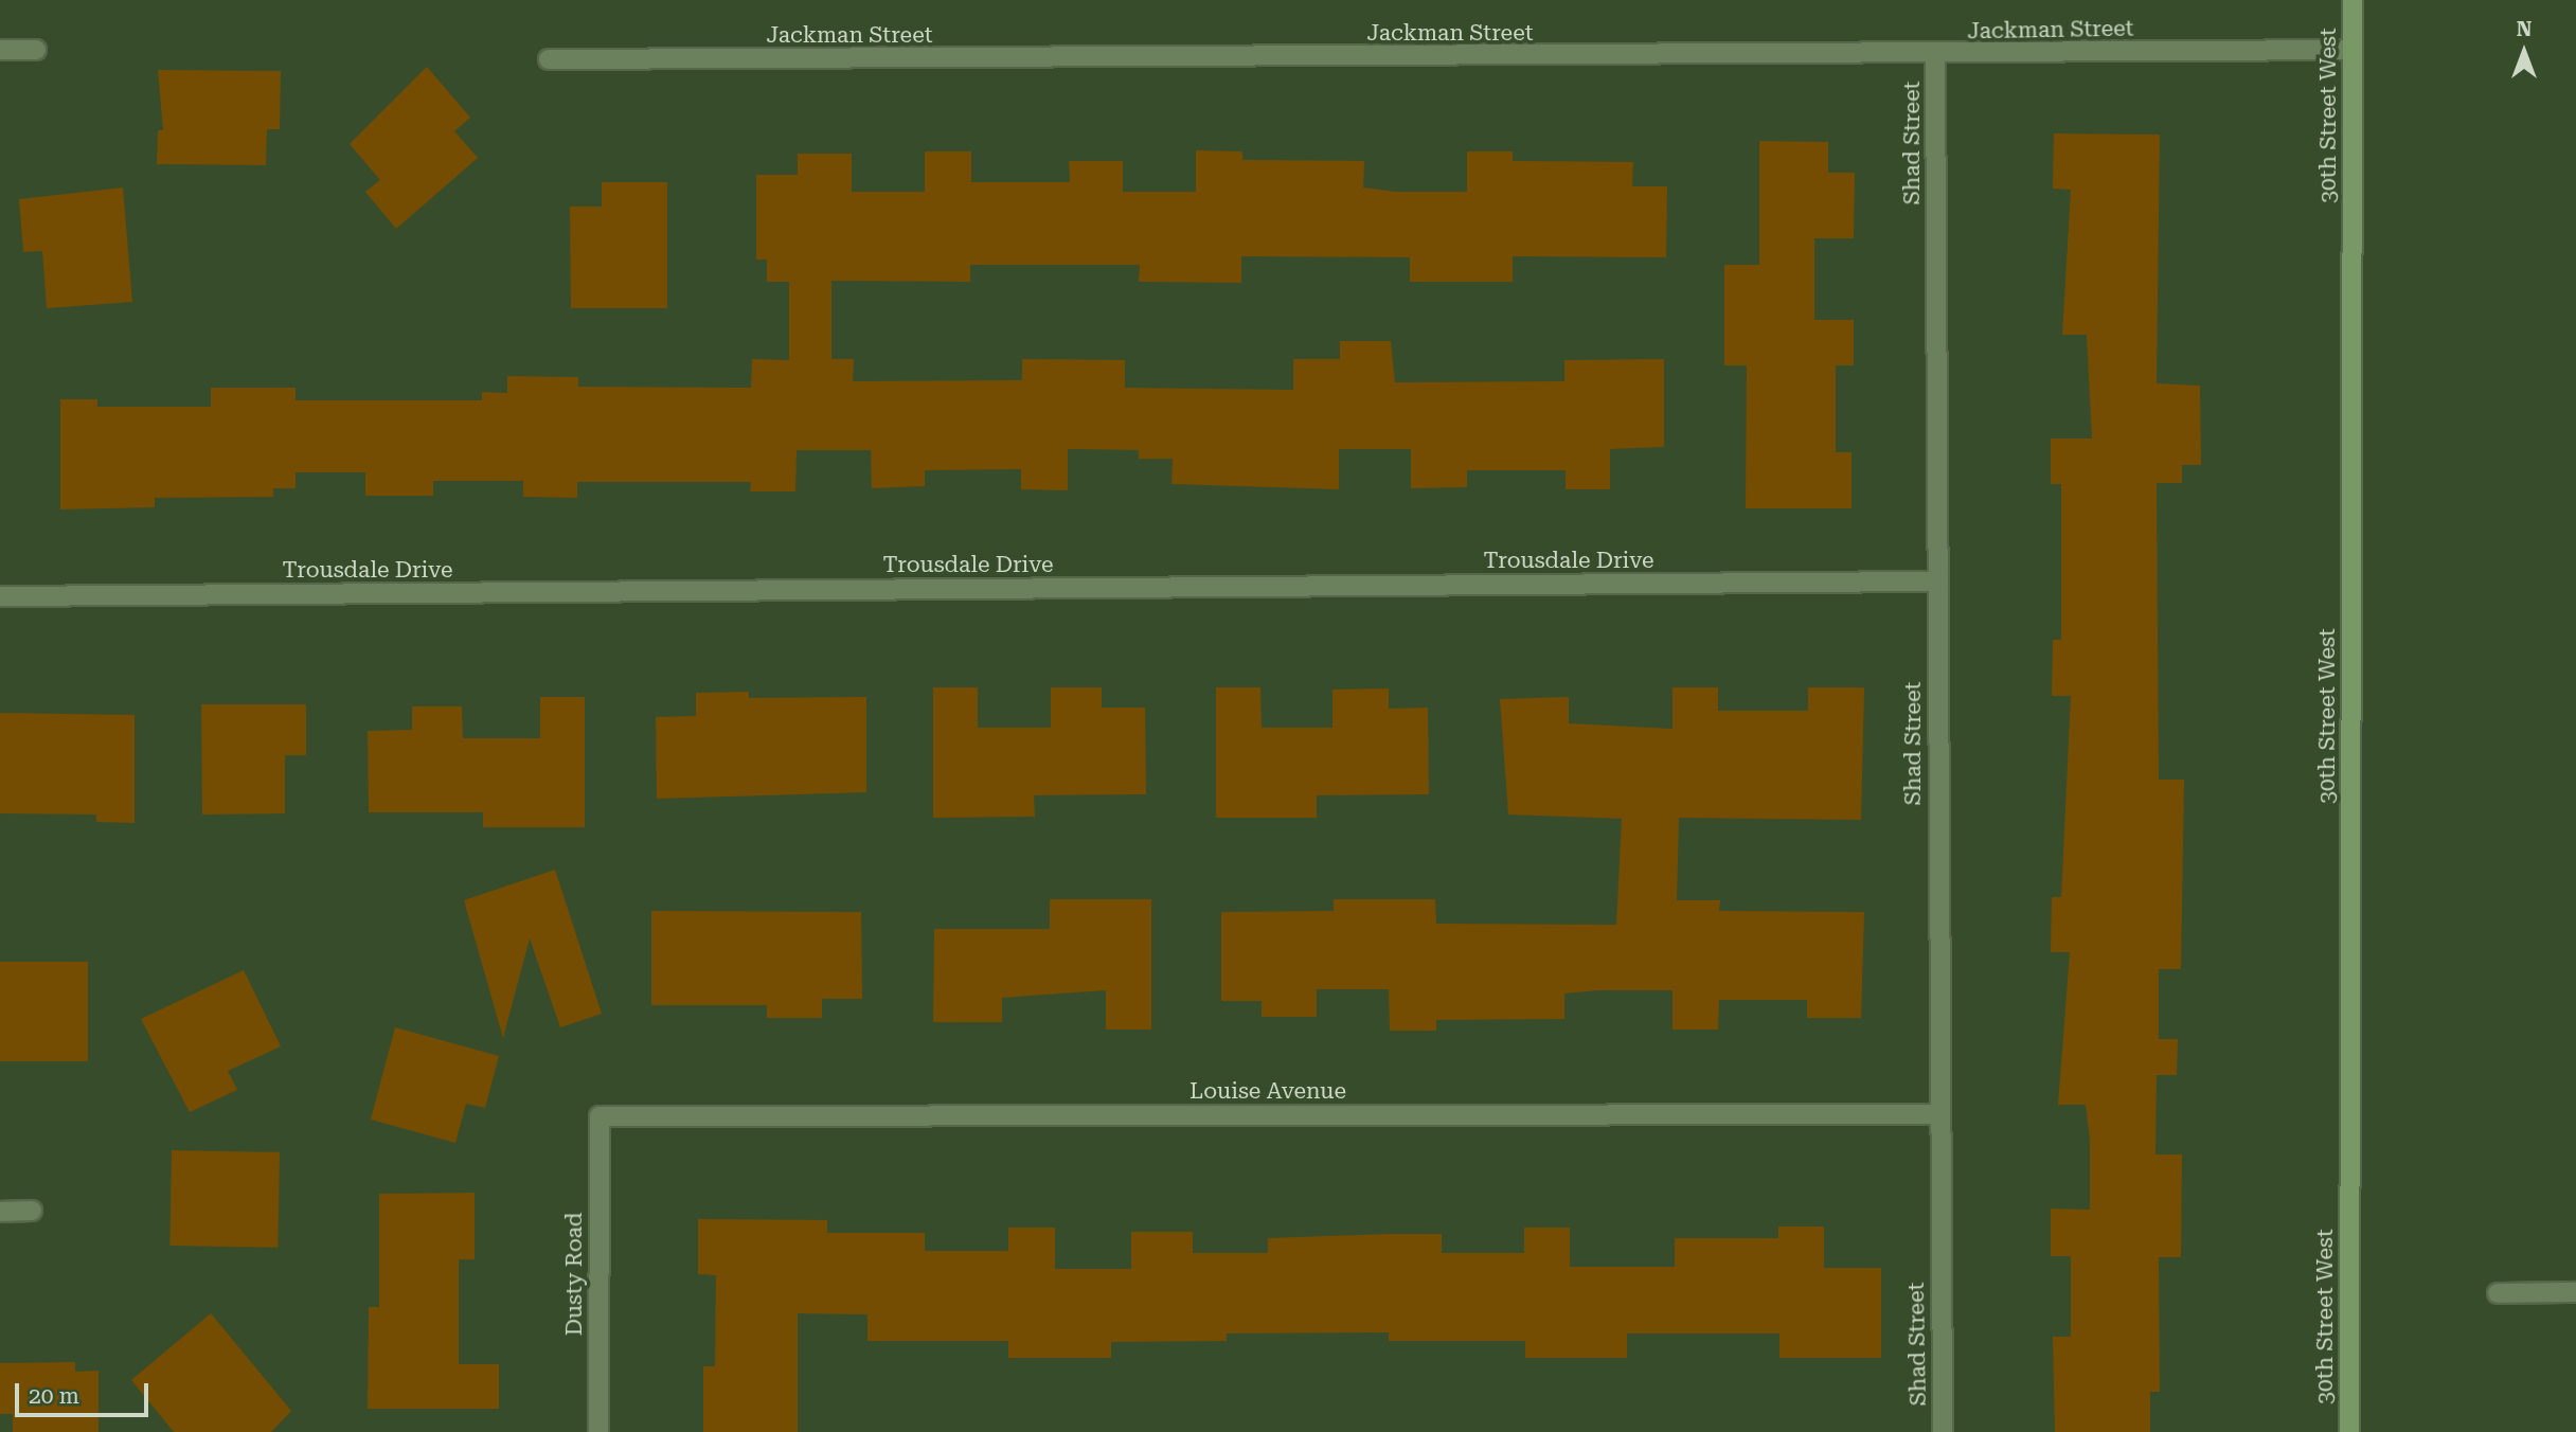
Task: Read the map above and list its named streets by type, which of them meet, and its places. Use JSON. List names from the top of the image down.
{
  "streets": {
    "main road": ["30th Street West"],
    "street": [
      "Jackman Street",
      "Shad Street",
      "Trousdale Drive",
      "Louise Avenue",
      "Dusty Road"
    ]
  },
  "crossings": [
    ["Jackman Street", "30th Street West"],
    ["Jackman Street", "Shad Street"],
    ["Shad Street", "Trousdale Drive"],
    ["Shad Street", "Louise Avenue"],
    ["Louise Avenue", "Dusty Road"]
  ],
  "scale_bar": "20 m",
  "north": "top"
}
